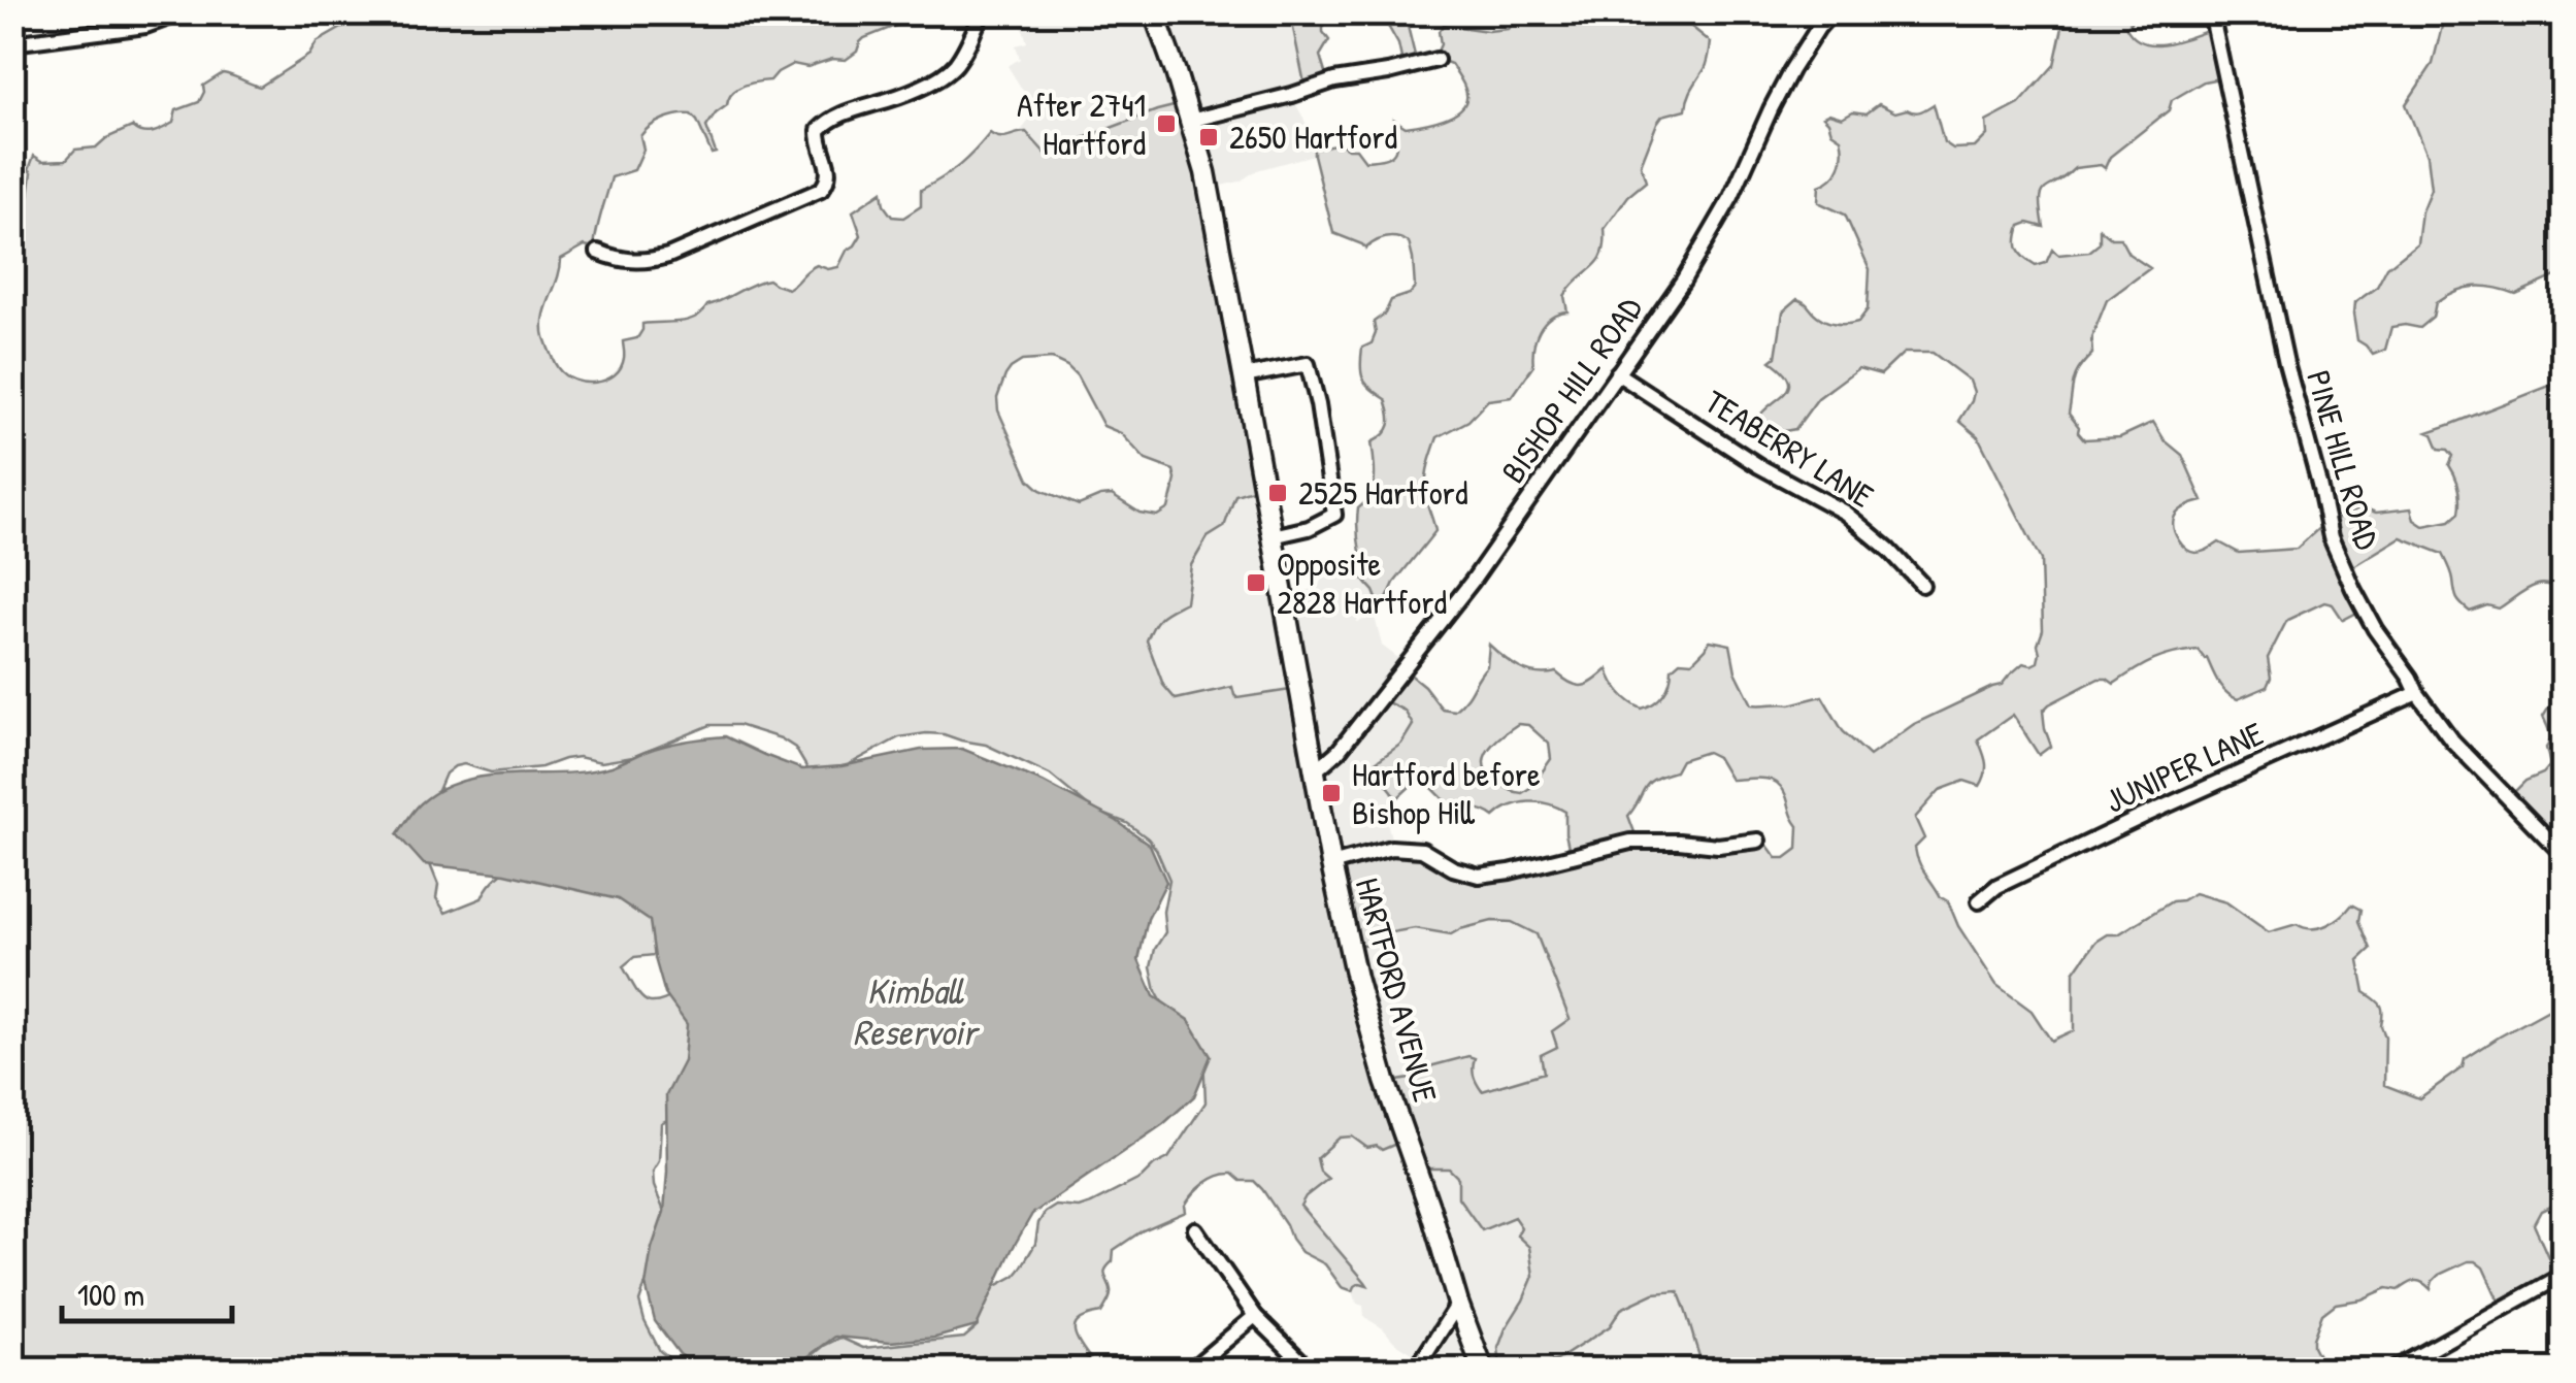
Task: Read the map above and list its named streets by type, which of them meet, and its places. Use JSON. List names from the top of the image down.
{
  "streets": {
    "highway": ["HARTFORD AVENUE"],
    "street": [
      "BISHOP HILL ROAD",
      "TEABERRY LANE",
      "PINE HILL ROAD",
      "JUNIPER LANE"
    ]
  },
  "crossings": [
    ["BISHOP HILL ROAD", "TEABERRY LANE"],
    ["BISHOP HILL ROAD", "HARTFORD AVENUE"],
    ["PINE HILL ROAD", "JUNIPER LANE"]
  ],
  "water": ["Kimball Reservoir"],
  "places": {
    "transit": [
      "After 2741 Hartford",
      "2650 Hartford",
      "2525 Hartford",
      "Opposite 2828 Hartford",
      "Hartford before Bishop Hill"
    ]
  },
  "scale_bar": "100 m"
}
